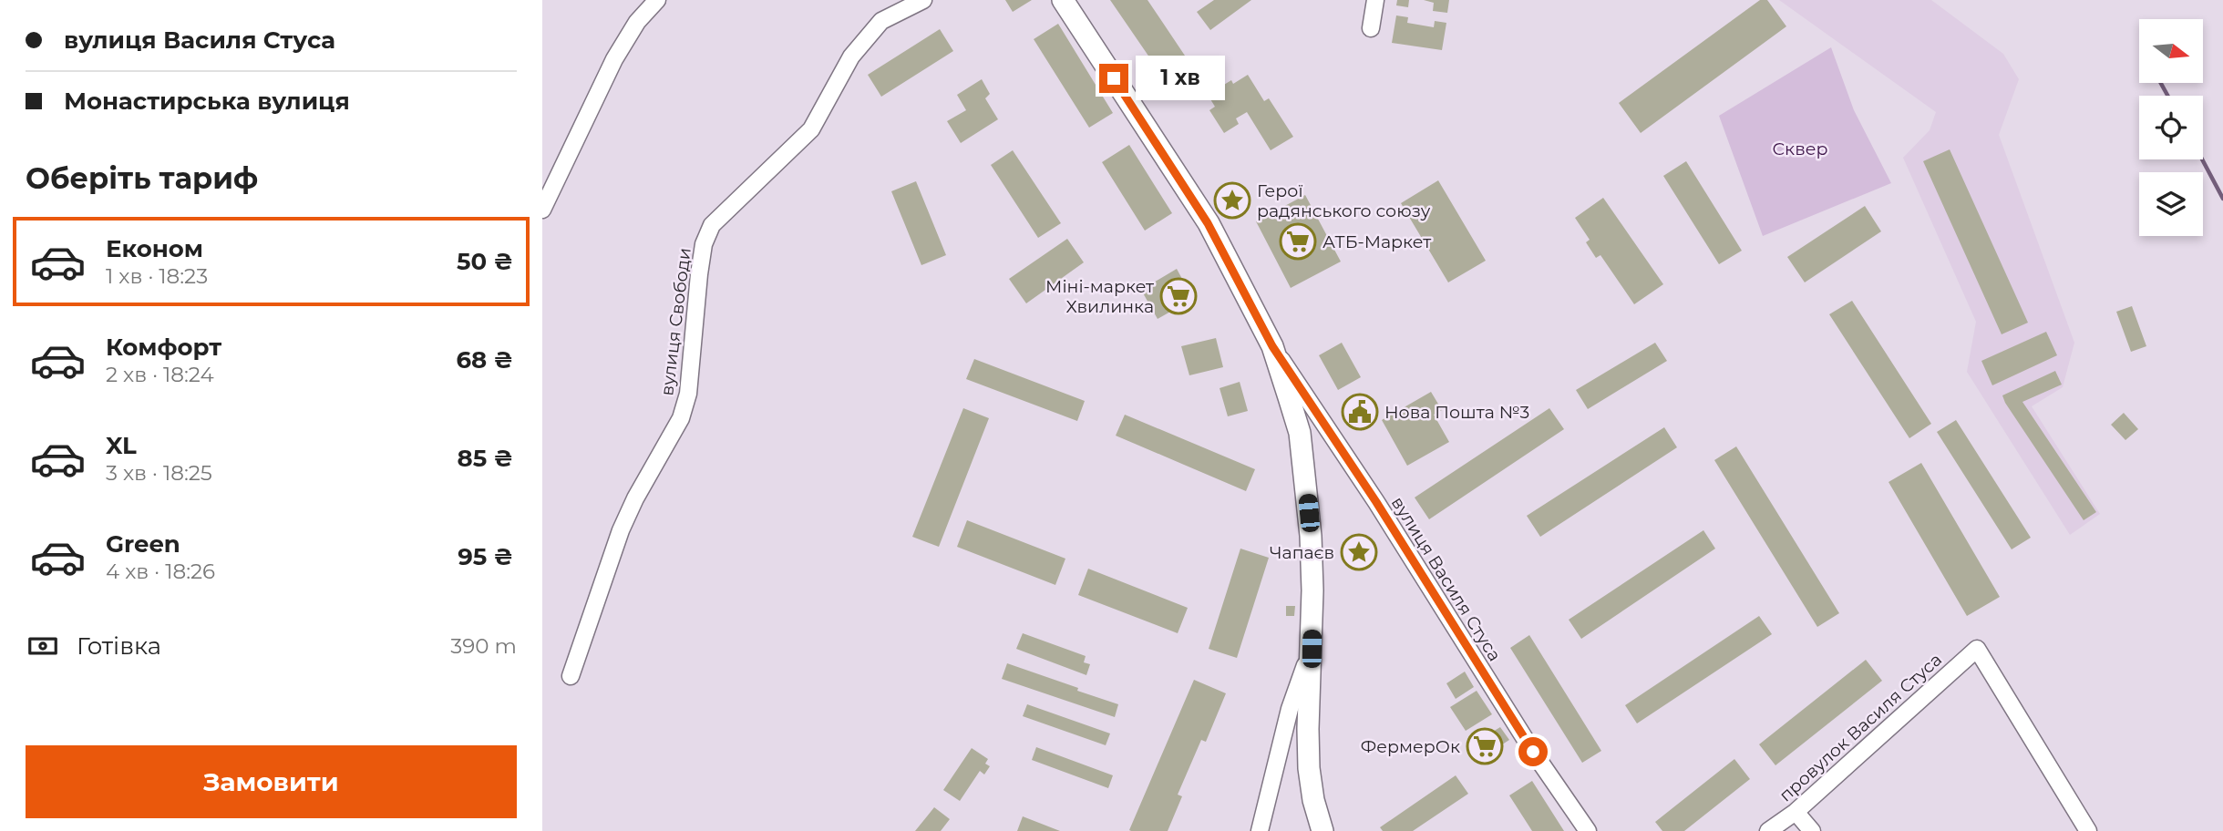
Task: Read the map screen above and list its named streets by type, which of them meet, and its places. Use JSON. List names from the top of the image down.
{
  "streets": {
    "street": ["вулиця Свободи", "вулиця Василя Стуса", "провулок Василя Стуса"]
  },
  "parks": ["Сквер"],
  "places": {
    "place": ["Герої радянського союзу", "Чапаєв"],
    "supermarket": ["АТБ-Маркет", "Міні-маркет Хвилинка", "ФермерОк"],
    "public building": ["Нова Пошта №3"]
  },
  "north": "right",
  "page": {
    "banner": ["вулиця Василя Стуса", "Монастирська вулиця"],
    "bubble": "1 хв",
    "heading": "Оберіть тариф",
    "list": [
      {
        "name": "Економ",
        "note": "1 хв · 18:23",
        "value": "50 ₴"
      },
      {
        "name": "Комфорт",
        "note": "2 хв · 18:24",
        "value": "68 ₴"
      },
      {
        "name": "XL",
        "note": "3 хв · 18:25",
        "value": "85 ₴"
      },
      {
        "name": "Green",
        "note": "4 хв · 18:26",
        "value": "95 ₴"
      }
    ],
    "pay": ["Готівка", "390 m"],
    "buttons": "Замовити"
  }
}
